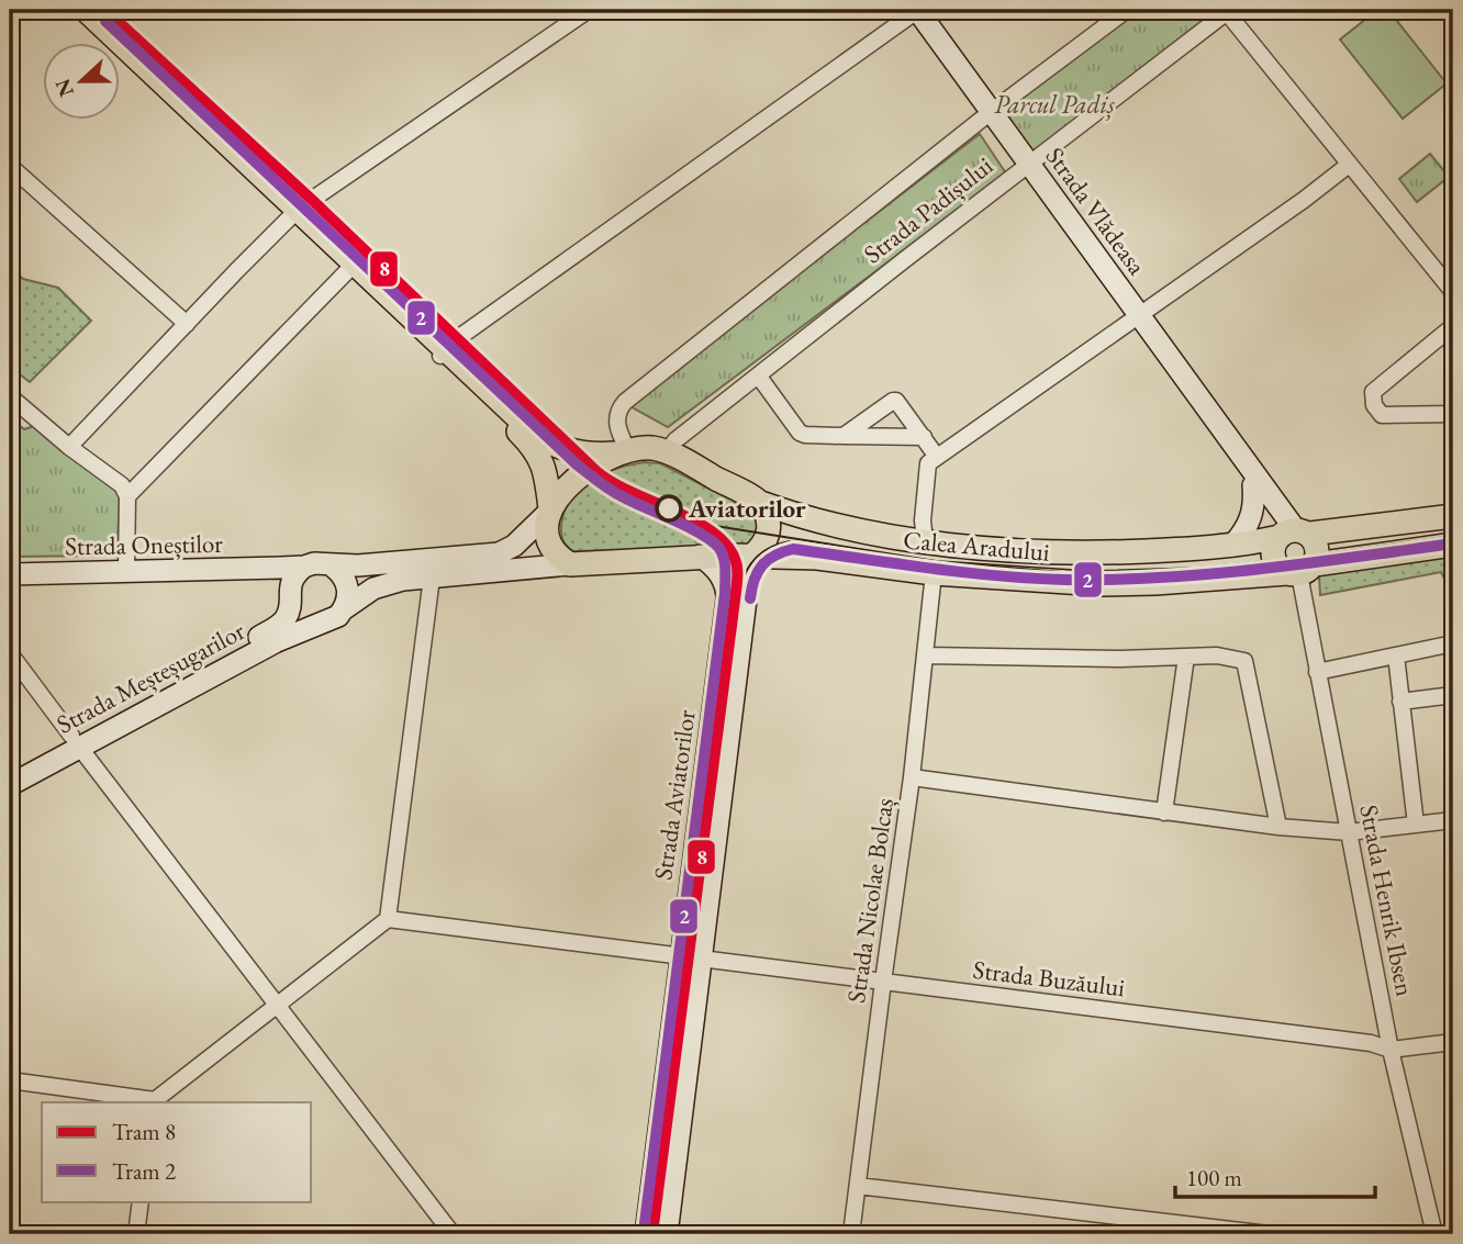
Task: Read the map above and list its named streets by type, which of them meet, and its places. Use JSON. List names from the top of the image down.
{
  "streets": {
    "main road": ["Calea Aradului"],
    "street": [
      "Strada Padișului",
      "Strada Vlădeasa",
      "Strada Oneștilor",
      "Strada Meșteșugarilor",
      "Strada Aviatorilor",
      "Strada Nicolae Bolcaș",
      "Strada Henrik Ibsen",
      "Strada Buzăului"
    ]
  },
  "crossings": [
    ["Strada Padișului", "Strada Vlădeasa"],
    ["Strada Padișului", "Calea Aradului"],
    ["Strada Vlădeasa", "Calea Aradului"],
    ["Strada Oneștilor", "Strada Meșteșugarilor"],
    ["Calea Aradului", "Strada Aviatorilor"],
    ["Calea Aradului", "Strada Nicolae Bolcaș"],
    ["Calea Aradului", "Strada Henrik Ibsen"],
    ["Strada Aviatorilor", "Strada Buzăului"],
    ["Strada Nicolae Bolcaș", "Strada Buzăului"],
    ["Strada Henrik Ibsen", "Strada Buzăului"]
  ],
  "parks": ["Parcul Padiș"],
  "places": ["Aviatorilor"],
  "lines": ["tram line 8", "tram line 2"],
  "legend": ["Tram 8", "Tram 2"],
  "scale_bar": "100 m",
  "north": "left"
}
